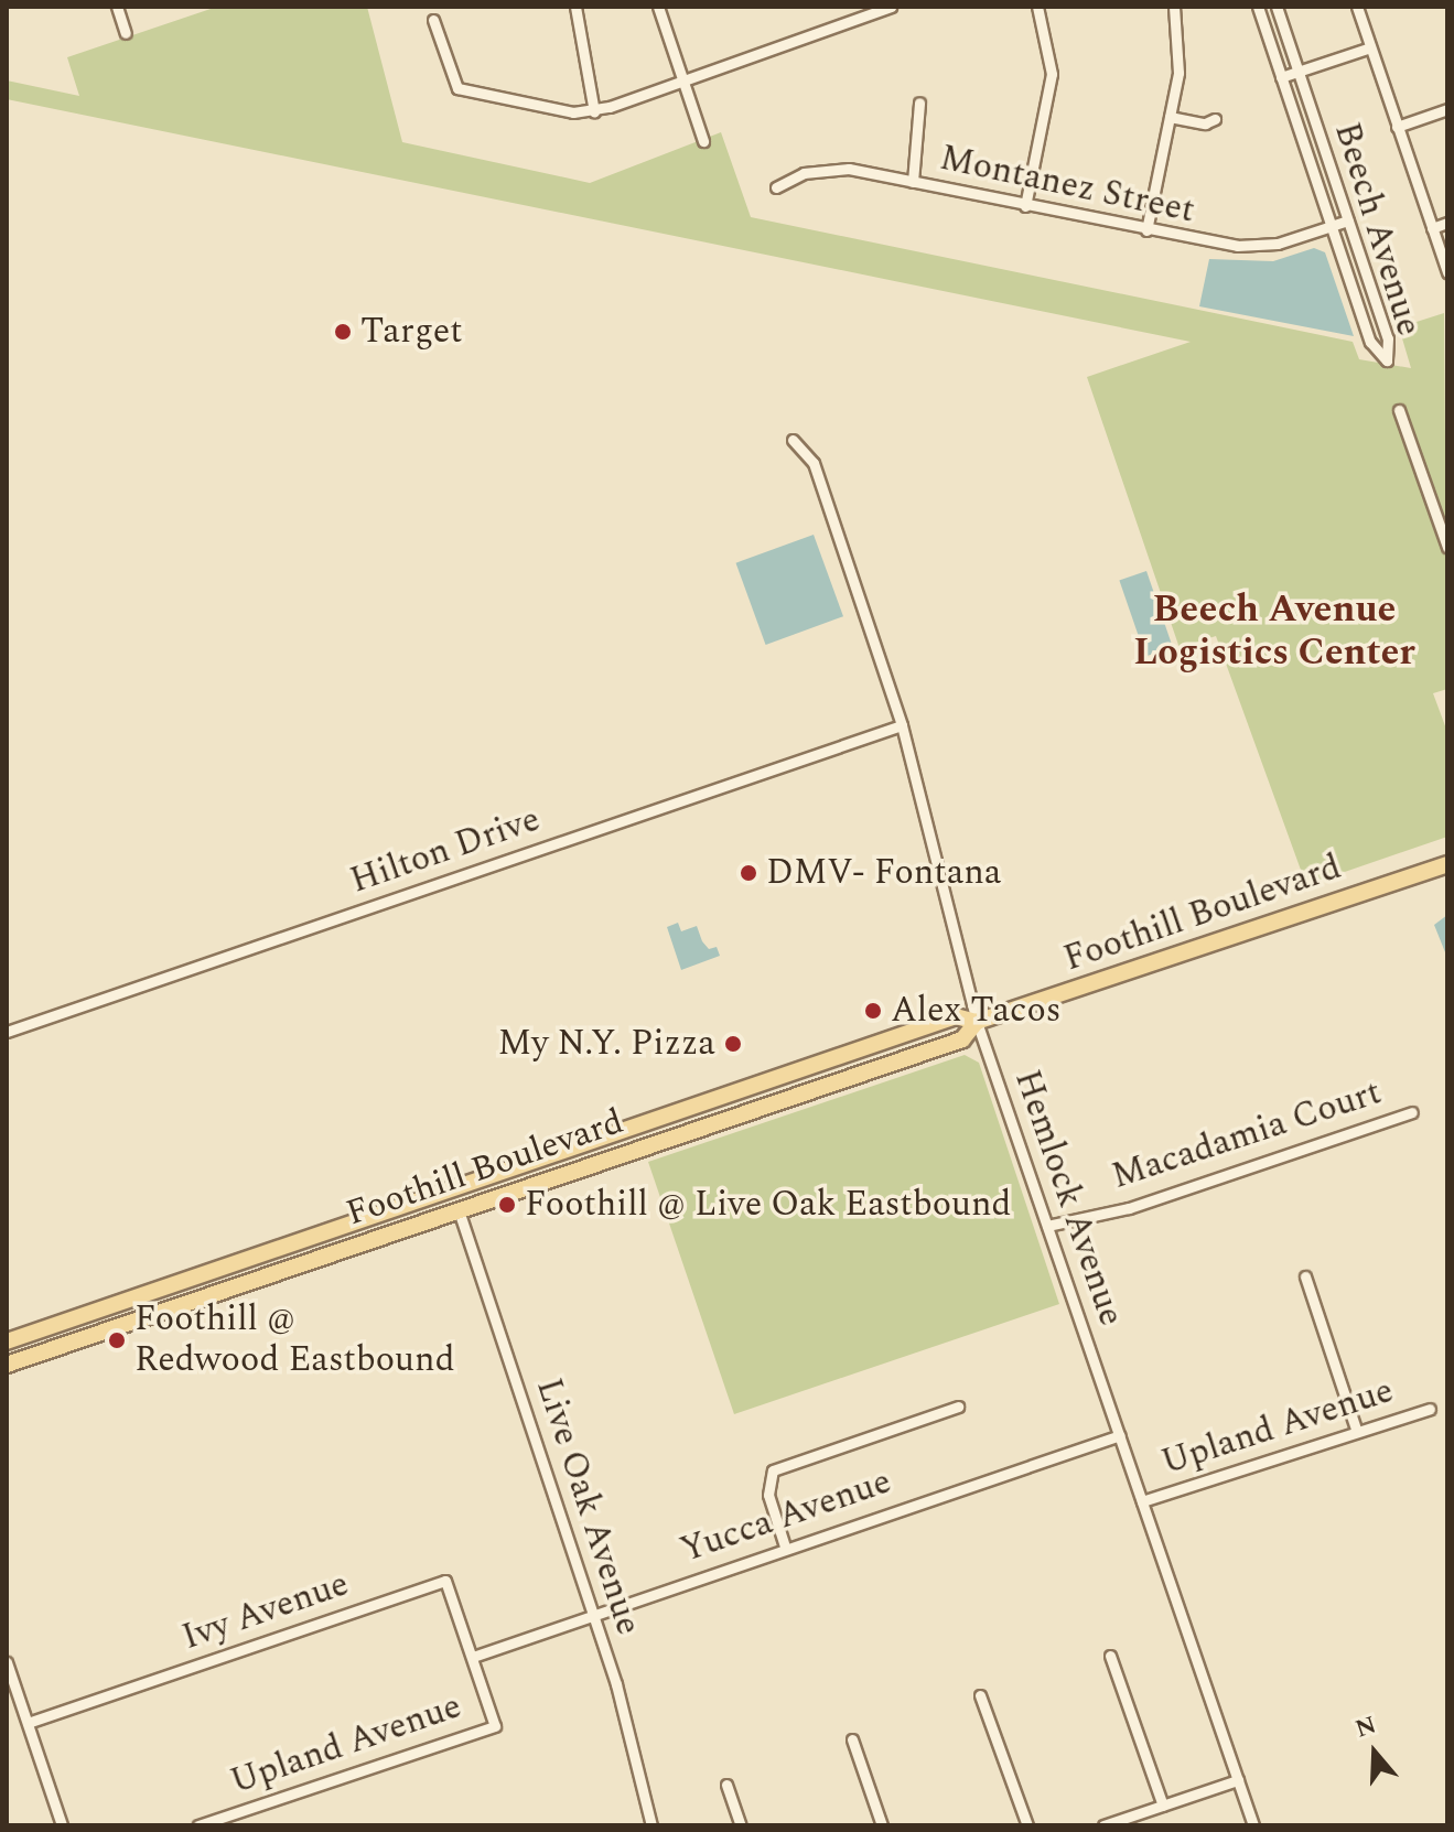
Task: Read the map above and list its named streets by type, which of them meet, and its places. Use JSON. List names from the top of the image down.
{
  "streets": {
    "main road": ["Foothill Boulevard"],
    "street": [
      "Montanez Street",
      "Beech Avenue",
      "Hilton Drive",
      "Macadamia Court",
      "Hemlock Avenue",
      "Upland Avenue",
      "Live Oak Avenue",
      "Yucca Avenue",
      "Ivy Avenue"
    ]
  },
  "crossings": [
    ["Montanez Street", "Beech Avenue"],
    ["Hilton Drive", "Hemlock Avenue"],
    ["Foothill Boulevard", "Hemlock Avenue"],
    ["Foothill Boulevard", "Live Oak Avenue"],
    ["Macadamia Court", "Hemlock Avenue"],
    ["Hemlock Avenue", "Upland Avenue"],
    ["Hemlock Avenue", "Yucca Avenue"],
    ["Upland Avenue", "Yucca Avenue"],
    ["Upland Avenue", "Ivy Avenue"],
    ["Live Oak Avenue", "Yucca Avenue"],
    ["Yucca Avenue", "Ivy Avenue"]
  ],
  "districts": ["Beech Avenue Logistics Center"],
  "places": [
    "Target",
    "DMV- Fontana",
    "Alex Tacos",
    "My N.Y. Pizza",
    "Foothill @ Live Oak Eastbound",
    "Foothill @ Redwood Eastbound"
  ],
  "north": "top"
}
